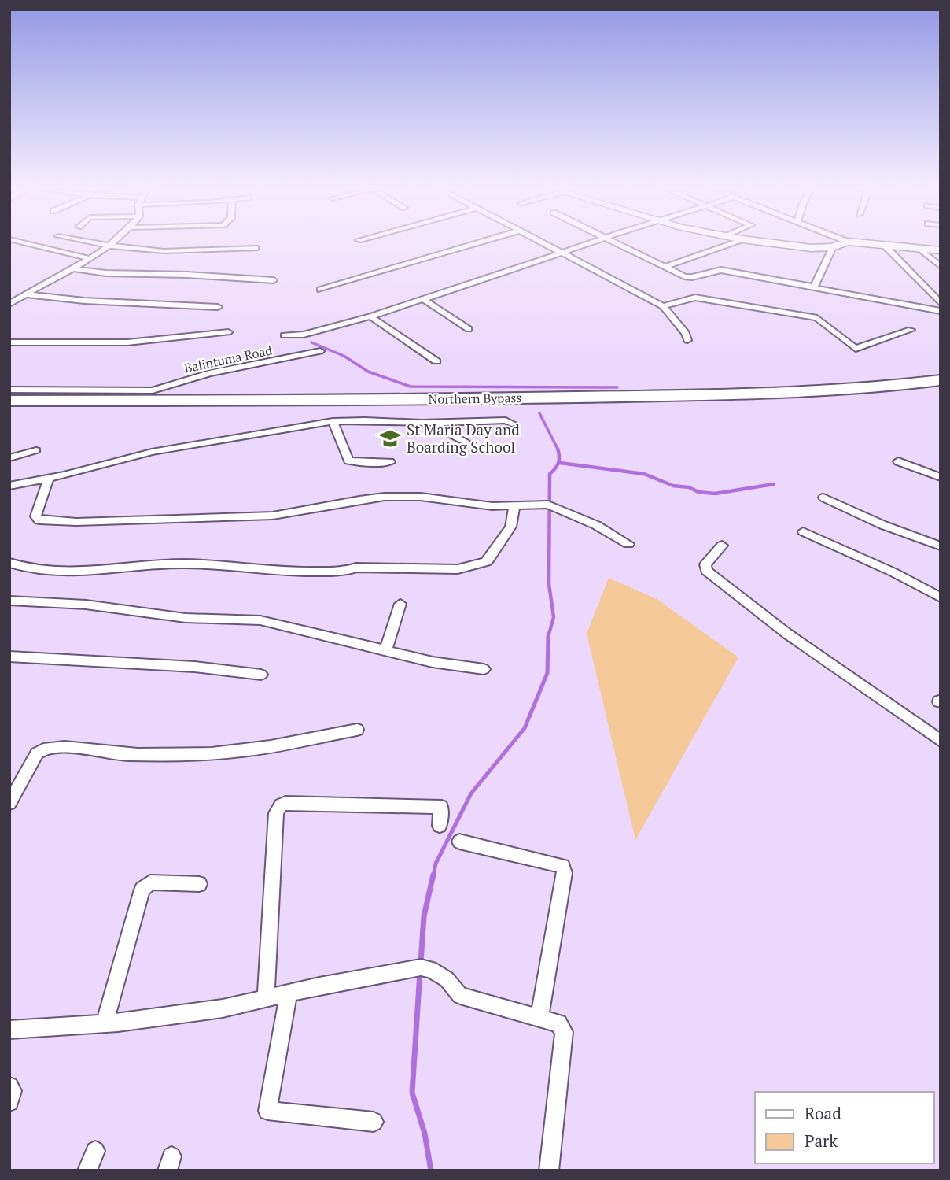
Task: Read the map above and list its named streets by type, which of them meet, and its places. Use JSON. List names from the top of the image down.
{
  "streets": {
    "highway": ["Northern Bypass"],
    "street": ["Balintuma Road"]
  },
  "places": {
    "school or university": ["St Maria Day and Boarding School"]
  },
  "legend": ["Road", "Park"]
}
